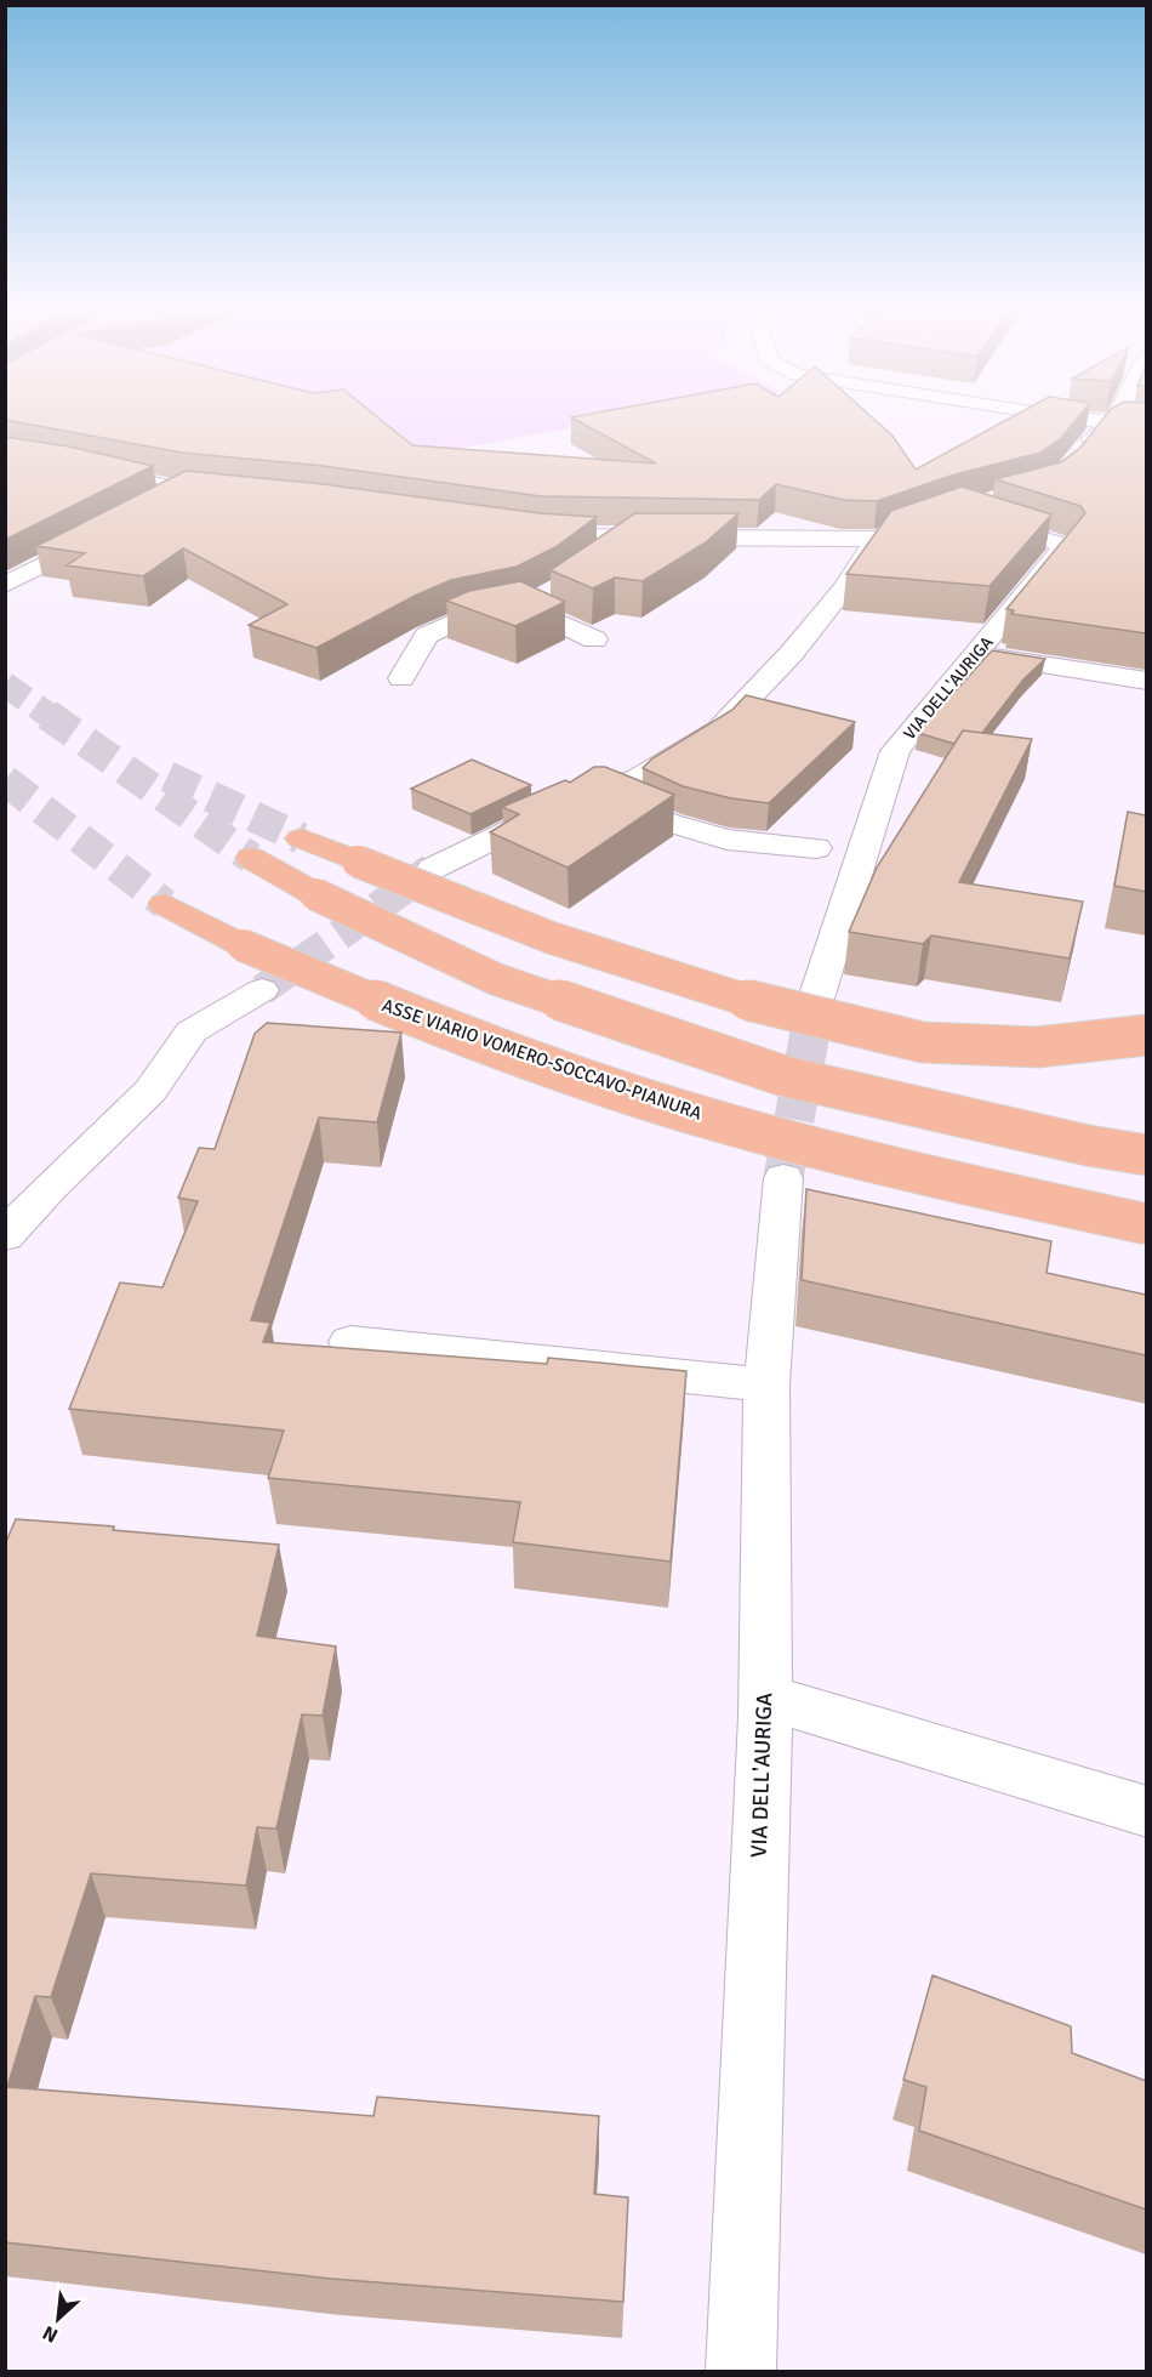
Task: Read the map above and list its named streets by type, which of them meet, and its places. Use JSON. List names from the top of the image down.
{
  "streets": {
    "highway": ["ASSE VIARIO VOMERO-SOCCAVO-PIANURA"],
    "street": ["VIA DELL'AURIGA"]
  },
  "north": "bottom left"
}
